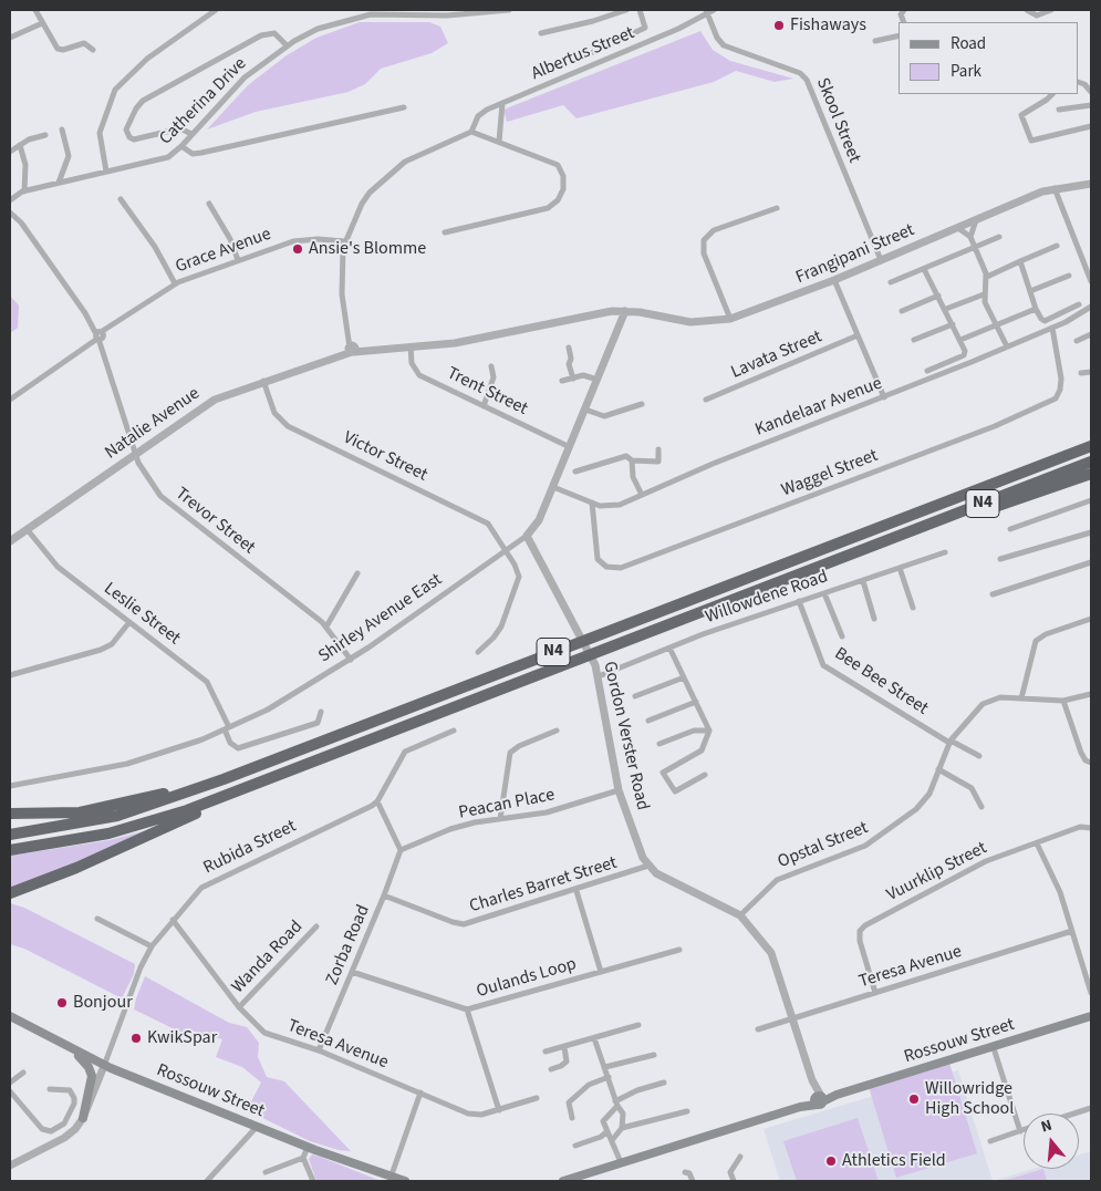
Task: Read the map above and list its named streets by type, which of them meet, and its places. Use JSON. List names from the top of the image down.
{
  "streets": {
    "highway": ["N4"],
    "main road": ["Rossouw Street"],
    "street": [
      "Albertus Street",
      "Catherina Drive",
      "Skool Street",
      "Grace Avenue",
      "Frangipani Street",
      "Lavata Street",
      "Trent Street",
      "Kandelaar Avenue",
      "Natalie Avenue",
      "Victor Street",
      "Waggel Street",
      "Trevor Street",
      "Willowdene Road",
      "Leslie Street",
      "Shirley Avenue East",
      "Bee Bee Street",
      "Gordon Verster Road",
      "Peacan Place",
      "Opstal Street",
      "Rubida Street",
      "Vuurklip Street",
      "Charles Barret Street",
      "Zorba Road",
      "Wanda Road",
      "Teresa Avenue",
      "Oulands Loop"
    ]
  },
  "crossings": [
    ["Albertus Street", "Skool Street"],
    ["Skool Street", "Frangipani Street"],
    ["Grace Avenue", "Trevor Street"],
    ["Frangipani Street", "Shirley Avenue East"],
    ["Trent Street", "Shirley Avenue East"],
    ["Kandelaar Avenue", "Waggel Street"],
    ["Kandelaar Avenue", "Shirley Avenue East"],
    ["Natalie Avenue", "Victor Street"],
    ["Natalie Avenue", "Trevor Street"],
    ["Natalie Avenue", "Leslie Street"],
    ["Victor Street", "Shirley Avenue East"],
    ["Trevor Street", "Shirley Avenue East"],
    ["Willowdene Road", "Bee Bee Street"],
    ["Willowdene Road", "Gordon Verster Road"],
    ["Leslie Street", "Shirley Avenue East"],
    ["Shirley Avenue East", "Gordon Verster Road"],
    ["Bee Bee Street", "Opstal Street"],
    ["Gordon Verster Road", "Peacan Place"],
    ["Gordon Verster Road", "Charles Barret Street"],
    ["Peacan Place", "Zorba Road"],
    ["Rubida Street", "Teresa Avenue"],
    ["Rubida Street", "Rossouw Street"],
    ["Vuurklip Street", "Teresa Avenue"],
    ["Charles Barret Street", "Zorba Road"],
    ["Zorba Road", "Teresa Avenue"],
    ["Zorba Road", "Oulands Loop"],
    ["Wanda Road", "Teresa Avenue"]
  ],
  "places": [
    "Fishaways",
    "Ansie's Blomme",
    "Bonjour",
    "KwikSpar",
    "Willowridge High School",
    "Athletics Field"
  ],
  "legend": ["Road", "Park"],
  "north": "top"
}
